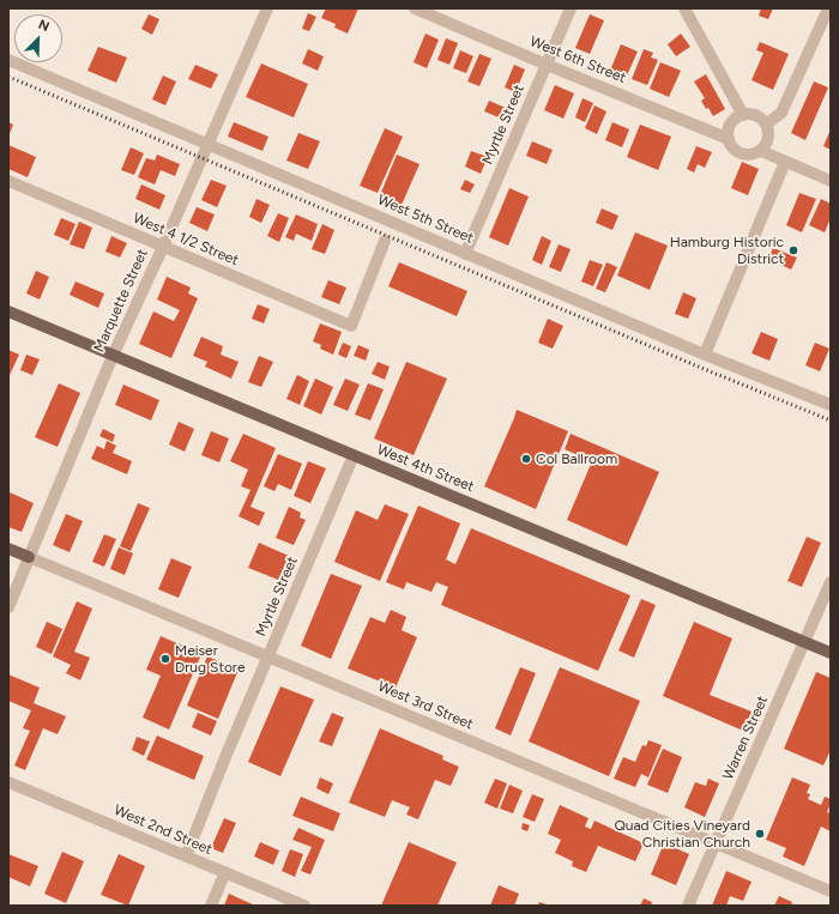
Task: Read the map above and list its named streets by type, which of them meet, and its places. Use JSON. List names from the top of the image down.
{
  "streets": {
    "main road": ["West 4th Street", "West 3rd Street"],
    "street": [
      "West 6th Street",
      "Myrtle Street",
      "West 5th Street",
      "West 4 1/2 Street",
      "Marquette Street",
      "Warren Street",
      "West 2nd Street"
    ]
  },
  "crossings": [
    ["West 6th Street", "Myrtle Street"],
    ["Myrtle Street", "West 5th Street"],
    ["Myrtle Street", "West 4th Street"],
    ["Myrtle Street", "West 3rd Street"],
    ["Myrtle Street", "West 2nd Street"],
    ["West 5th Street", "Marquette Street"],
    ["West 4 1/2 Street", "Marquette Street"],
    ["Marquette Street", "West 4th Street"],
    ["Marquette Street", "West 3rd Street"],
    ["West 4th Street", "Warren Street"],
    ["West 3rd Street", "Warren Street"]
  ],
  "places": [
    "Hamburg Historic District",
    "Col Ballroom",
    "Meiser Drug Store",
    "Quad Cities Vineyard Christian Church"
  ],
  "north": "top right"
}
